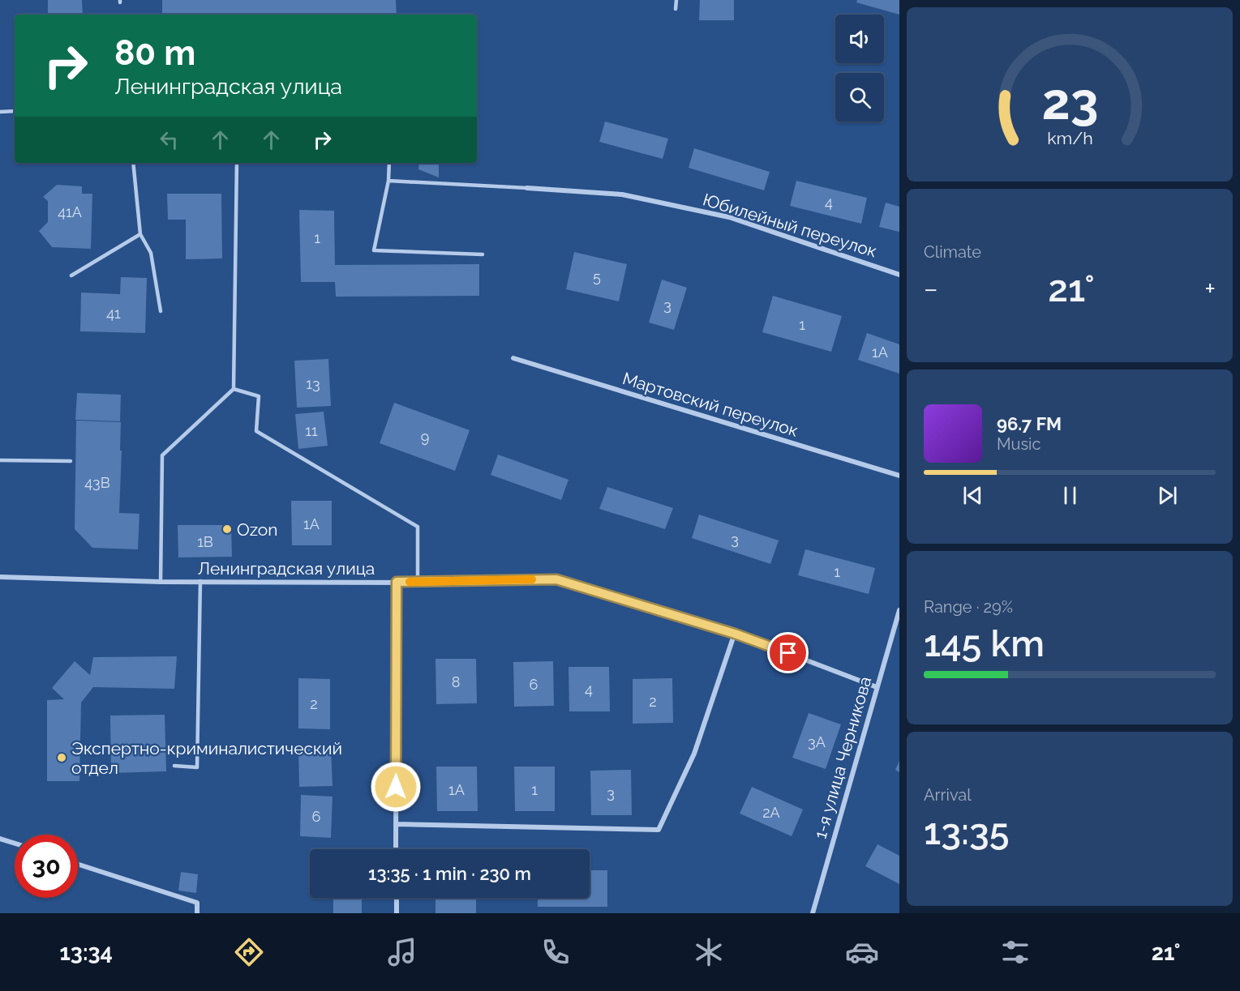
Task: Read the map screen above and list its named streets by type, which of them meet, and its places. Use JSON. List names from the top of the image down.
{
  "streets": {
    "street": [
      "Юбилейный переулок",
      "Мартовский переулок",
      "Ленинградская улица",
      "1-я улица Черникова"
    ]
  },
  "crossings": [
    ["Ленинградская улица", "1-я улица Черникова"]
  ],
  "places": ["Ozon", "Экспертно-криминалистический отдел"],
  "house_numbers": [
    "4",
    "41А",
    "1",
    "5",
    "3",
    "41",
    "1",
    "1А",
    "13",
    "11",
    "9",
    "43В",
    "1А",
    "3",
    "1В",
    "1",
    "8",
    "6",
    "4",
    "2",
    "2",
    "3А",
    "1А",
    "1",
    "3",
    "2А",
    "6"
  ],
  "page": {
    "turn": ["80 m", "Ленинградская улица"],
    "tile": [
      "Climate",
      ["Range · 29%", "145 km"],
      ["Arrival", "13:35"]
    ],
    "heat": ["−", "21°", "+"],
    "song": ["96.7 FM", "Music"],
    "limit": "30",
    "trip": "13:35 · 1 min · 230 m",
    "tabs": ["13:34", "21°"],
    "gauge": ["23", "km/h"]
  }
}
